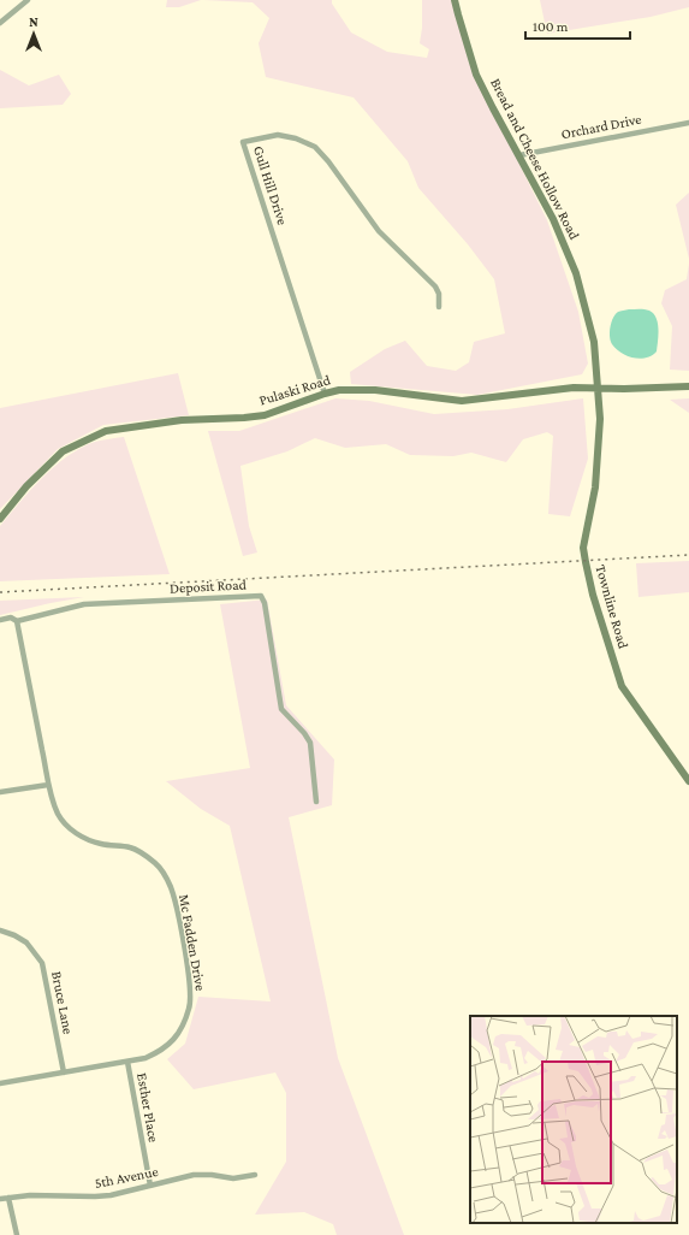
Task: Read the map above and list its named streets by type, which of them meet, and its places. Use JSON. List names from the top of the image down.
{
  "streets": {
    "main road": ["Bread and Cheese Hollow Road", "Pulaski Road", "Townline Road"],
    "street": [
      "Orchard Drive",
      "Gull Hill Drive",
      "Deposit Road",
      "Mc Fadden Drive",
      "Bruce Lane",
      "Esther Place",
      "5th Avenue"
    ]
  },
  "crossings": [
    ["Orchard Drive", "Bread and Cheese Hollow Road"],
    ["Bread and Cheese Hollow Road", "Pulaski Road"],
    ["Bread and Cheese Hollow Road", "Townline Road"],
    ["Gull Hill Drive", "Pulaski Road"],
    ["Pulaski Road", "Townline Road"],
    ["Deposit Road", "Mc Fadden Drive"],
    ["Mc Fadden Drive", "Bruce Lane"],
    ["Mc Fadden Drive", "Esther Place"],
    ["Esther Place", "5th Avenue"]
  ],
  "scale_bar": "100 m",
  "north": "top"
}
